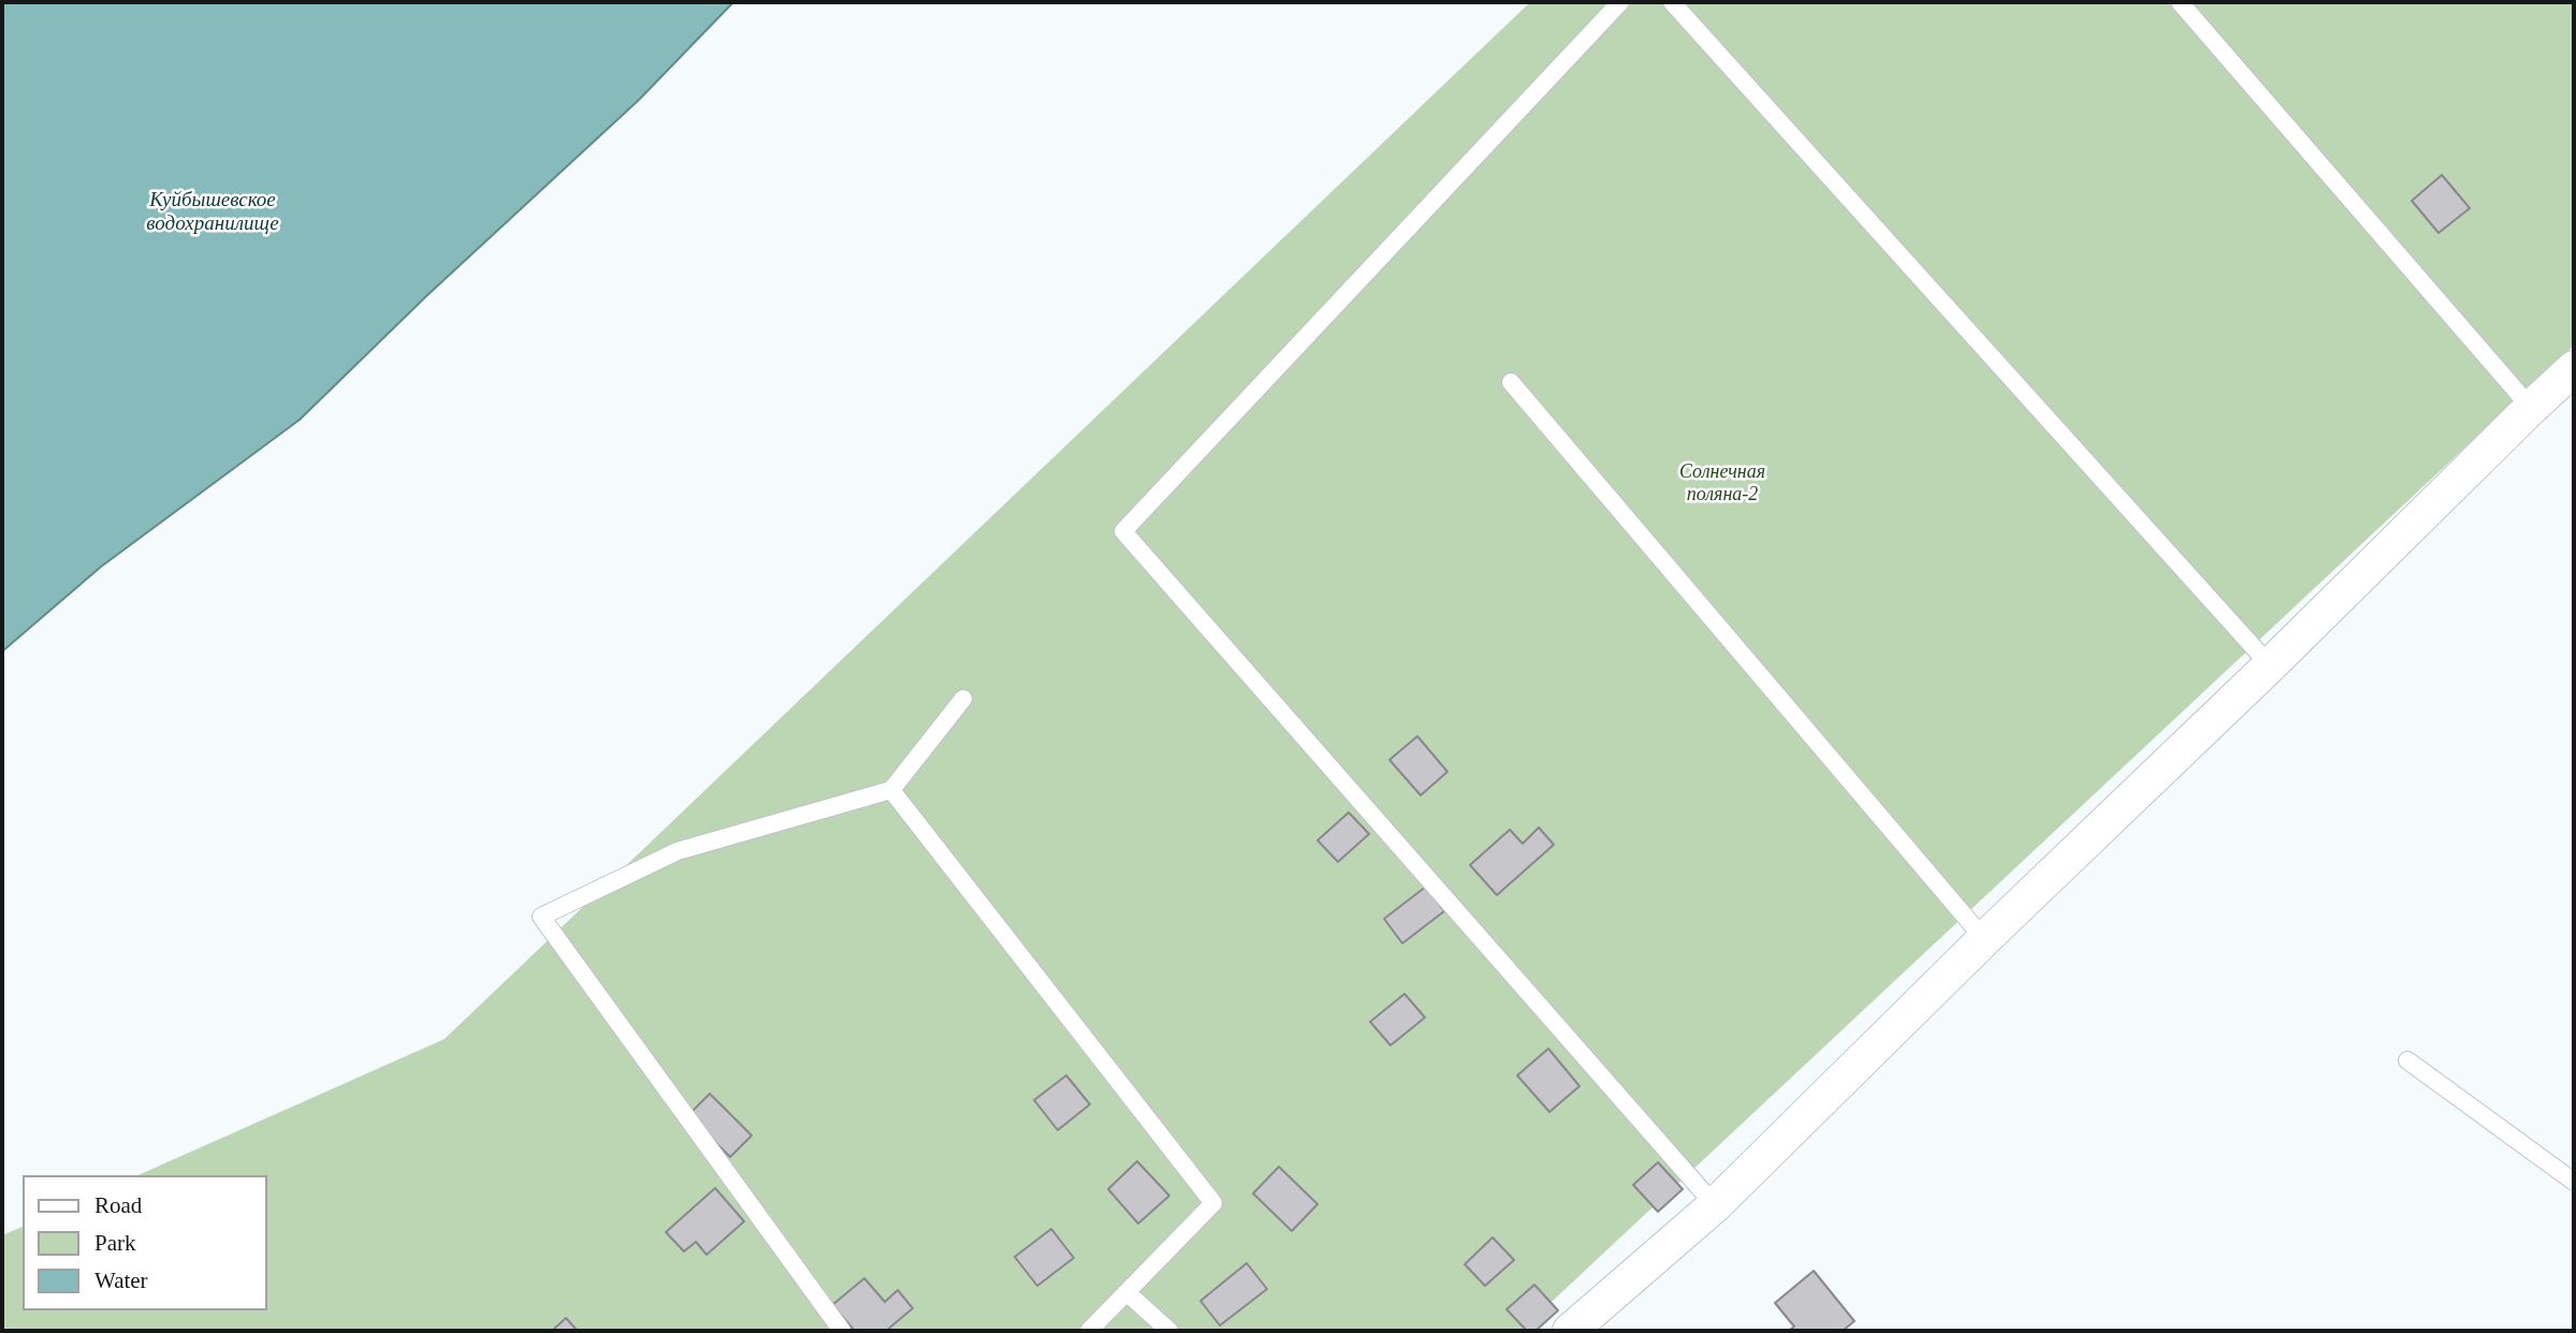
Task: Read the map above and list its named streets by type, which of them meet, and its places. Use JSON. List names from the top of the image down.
{
  "water": ["Куйбышевское водохранилище"],
  "parks": ["Солнечная поляна-2"],
  "legend": ["Road", "Park", "Water"]
}
